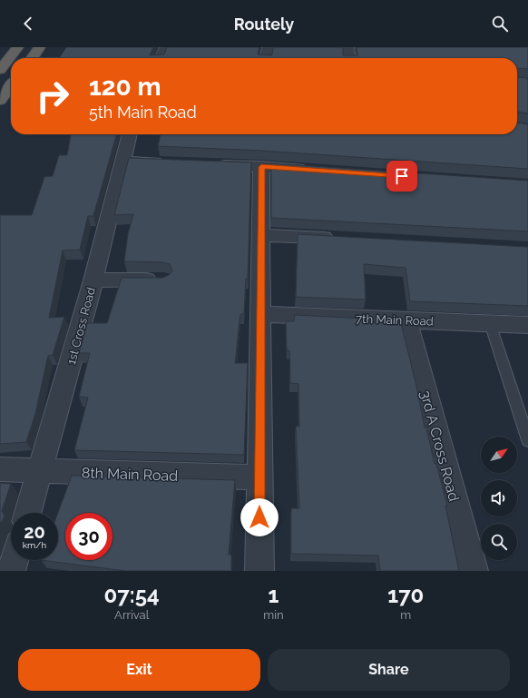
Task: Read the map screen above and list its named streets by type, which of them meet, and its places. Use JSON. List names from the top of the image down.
{
  "streets": {
    "street": [
      "7th Main Road",
      "1st Cross Road",
      "3rd A Cross Road",
      "8th Main Road"
    ]
  },
  "crossings": [
    ["7th Main Road", "3rd A Cross Road"],
    ["1st Cross Road", "8th Main Road"]
  ],
  "north": "top right",
  "page": {
    "header": "Routely",
    "turn": ["120 m", "5th Main Road"],
    "speed": "20 km/h",
    "limit": "30",
    "eta": [
      "07:54",
      "Arrival",
      "1",
      "min",
      "170",
      "m"
    ],
    "buttons": ["Exit", "Share"]
  }
}
